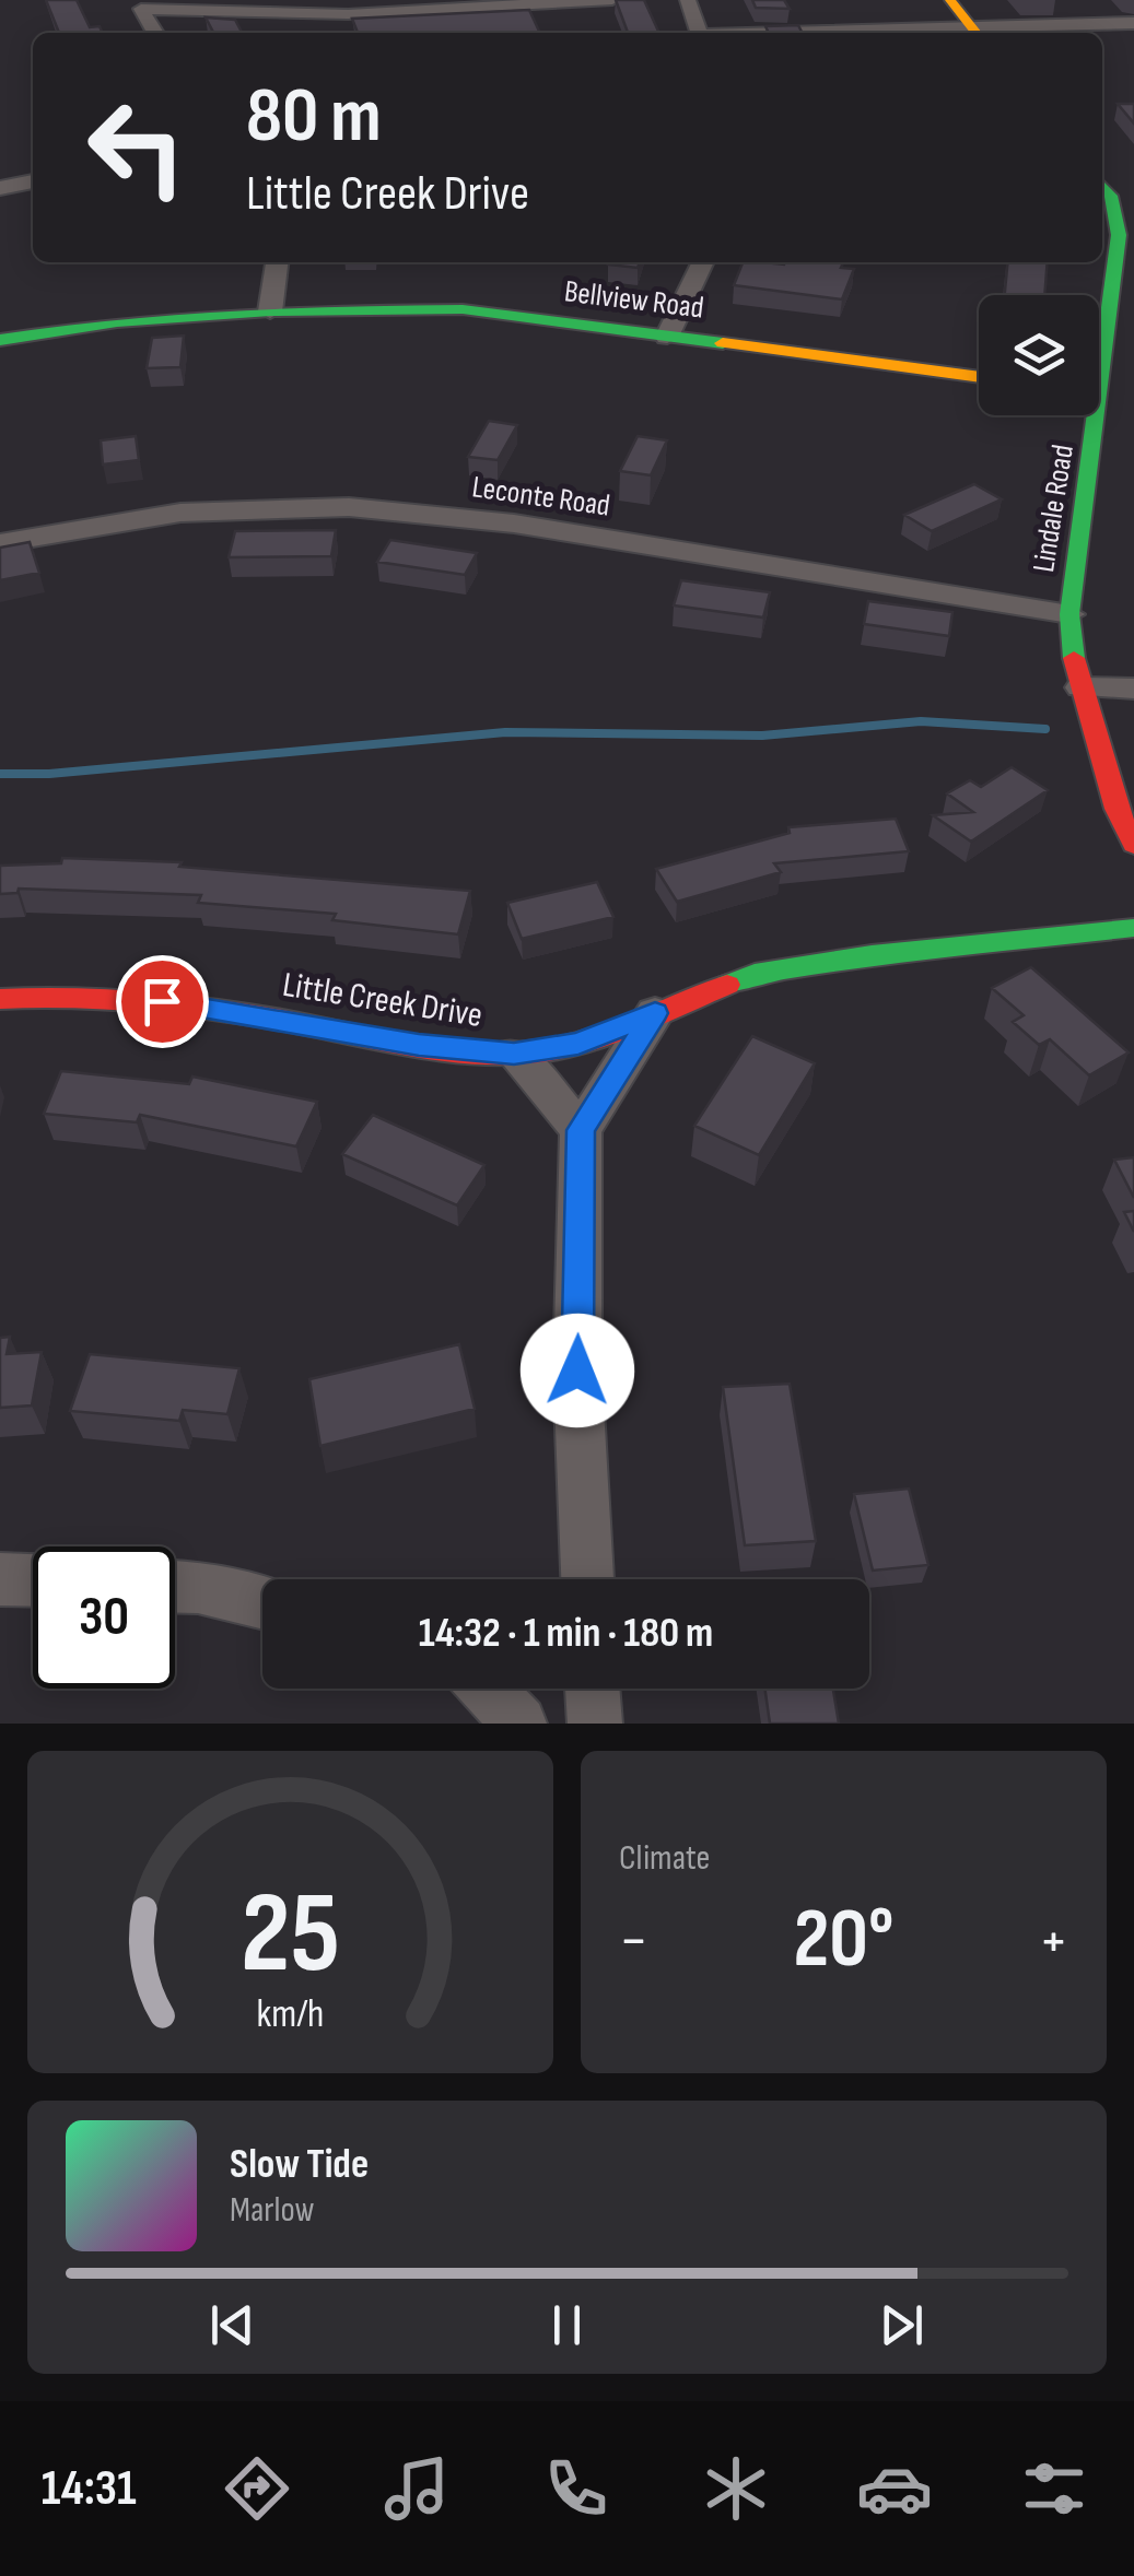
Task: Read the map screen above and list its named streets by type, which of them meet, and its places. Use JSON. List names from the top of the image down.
{
  "streets": {
    "street": [
      "Bellview Road",
      "Leconte Road",
      "Lindale Road",
      "Little Creek Drive"
    ]
  },
  "crossings": [
    ["Leconte Road", "Lindale Road"]
  ],
  "page": {
    "turn": ["80 m", "Little Creek Drive"],
    "limit": "30",
    "trip": "14:32 · 1 min · 180 m",
    "tile": "Climate",
    "heat": ["−", "20°", "+"],
    "song": ["Slow Tide", "Marlow"],
    "tabs": "14:31",
    "gauge": ["25", "km/h"]
  }
}
